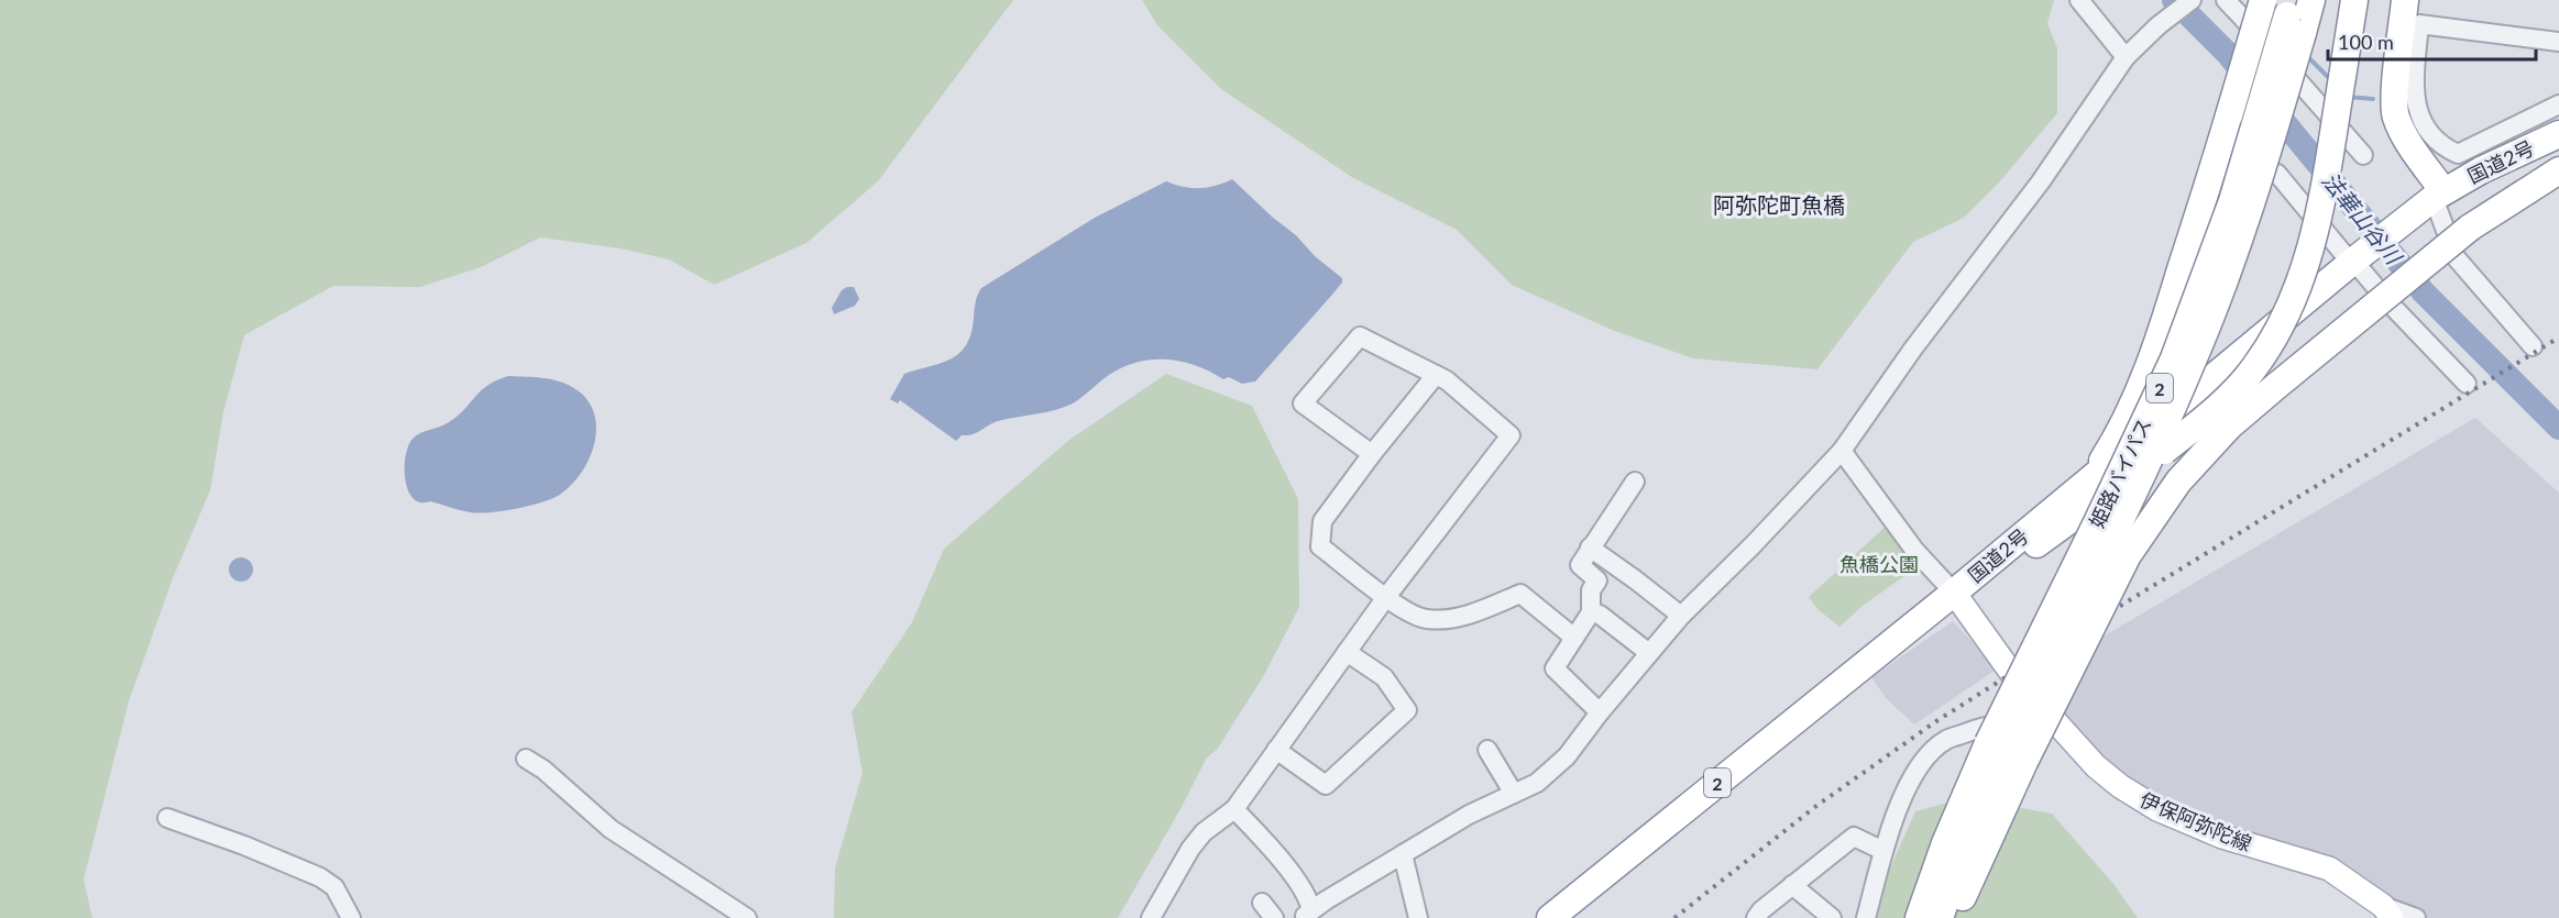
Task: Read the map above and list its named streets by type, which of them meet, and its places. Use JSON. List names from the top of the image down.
{
  "streets": {
    "highway": ["国道2号", "2", "姫路バイパス"],
    "main road": ["伊保阿弥陀線"]
  },
  "crossings": [
    ["国道2号", "伊保阿弥陀線"],
    ["2", "姫路バイパス"]
  ],
  "districts": ["阿弥陀町魚橋"],
  "water": ["法華山谷川"],
  "parks": ["魚橋公園"],
  "scale_bar": "100 m"
}
